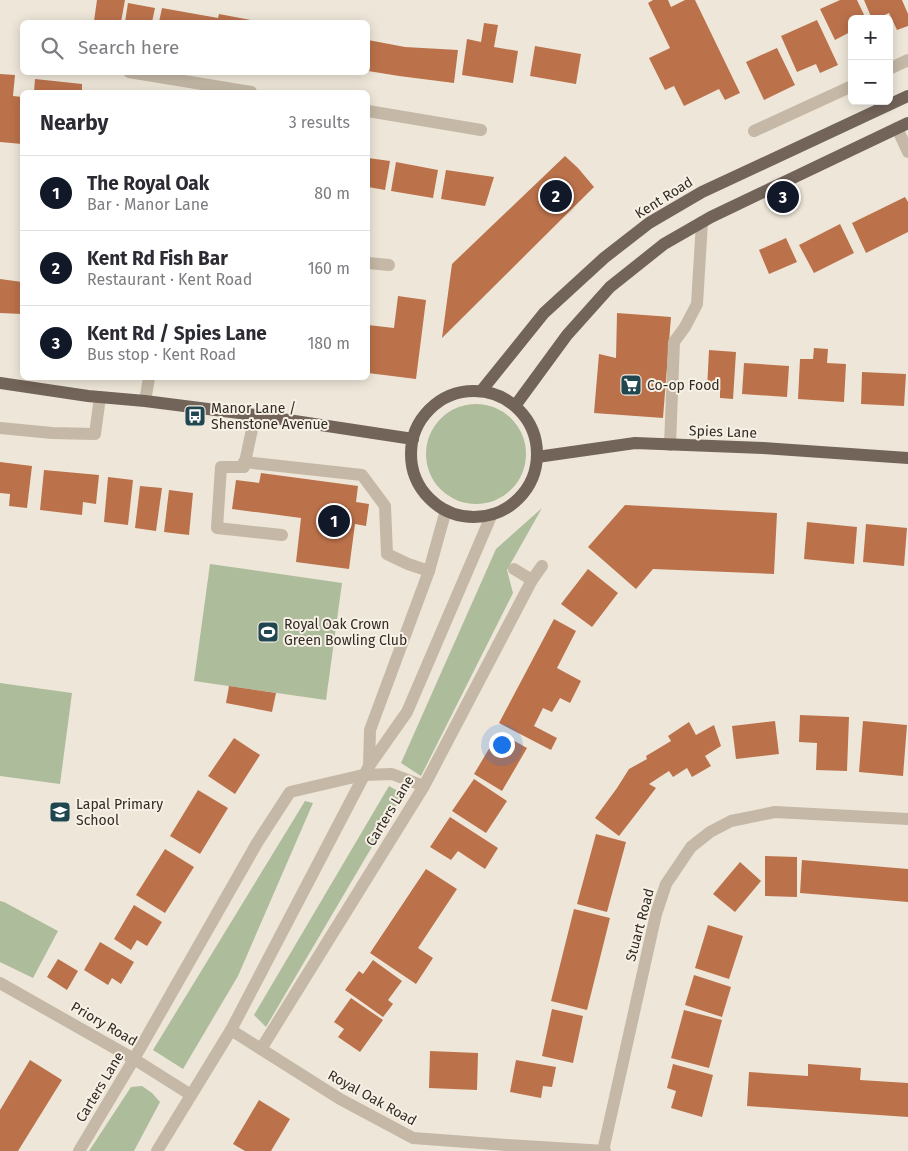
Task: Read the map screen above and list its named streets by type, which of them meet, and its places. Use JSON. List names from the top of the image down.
{
  "streets": {
    "main road": ["Kent Road", "Spies Lane"],
    "street": [
      "Carters Lane",
      "Stuart Road",
      "Priory Road",
      "Royal Oak Road"
    ]
  },
  "crossings": [
    ["Kent Road", "Spies Lane"],
    ["Carters Lane", "Priory Road"],
    ["Carters Lane", "Royal Oak Road"],
    ["Stuart Road", "Royal Oak Road"]
  ],
  "places": {
    "supermarket": ["Co-op Food"],
    "bus stop": ["Manor Lane / Shenstone Avenue"],
    "sports": ["Royal Oak Crown Green Bowling Club"],
    "school or university": ["Lapal Primary School"]
  },
  "page": {
    "map_buttons": ["+", "−"],
    "search": "Search here",
    "heading": ["Nearby", "3 results"],
    "list": [
      {
        "mark": "1",
        "name": "The Royal Oak",
        "note": "Bar · Manor Lane",
        "value": "80 m"
      },
      {
        "mark": "2",
        "name": "Kent Rd Fish Bar",
        "note": "Restaurant · Kent Road",
        "value": "160 m"
      },
      {
        "mark": "3",
        "name": "Kent Rd / Spies Lane",
        "note": "Bus stop · Kent Road",
        "value": "180 m"
      }
    ],
    "pins": ["2", "3", "1"]
  }
}
